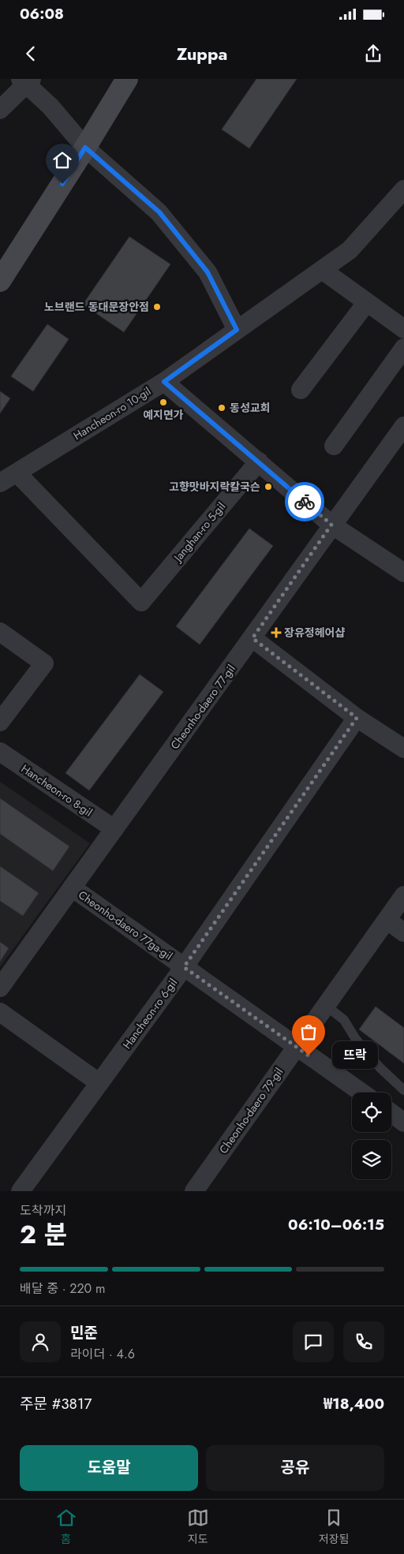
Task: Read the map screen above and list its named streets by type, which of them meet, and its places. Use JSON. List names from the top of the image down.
{
  "streets": {
    "street": [
      "Hancheon-ro 10-gil",
      "Janghan-ro 5-gil",
      "Cheonho-daero 77-gil",
      "Hancheon-ro 8-gil",
      "Cheonho-daero 77ga-gil",
      "Hancheon-ro 6-gil",
      "Cheonho-daero 79-gil"
    ]
  },
  "crossings": [
    ["Hancheon-ro 10-gil", "Janghan-ro 5-gil"],
    ["Cheonho-daero 77-gil", "Hancheon-ro 8-gil"],
    ["Cheonho-daero 77-gil", "Cheonho-daero 77ga-gil"],
    ["Cheonho-daero 77ga-gil", "Hancheon-ro 6-gil"],
    ["Cheonho-daero 77ga-gil", "Cheonho-daero 79-gil"]
  ],
  "places": {
    "other": [
      "노브랜드 동대문장안점",
      "예지면가",
      "동성교회",
      "고향맛바지락칼국슨",
      "뜨락"
    ],
    "health": ["장유정헤어샵"]
  },
  "page": {
    "status": "06:08",
    "header": "Zuppa",
    "bubble": "뜨락",
    "heading": ["2 분", "도착까지", "06:10–06:15"],
    "panel": [
      "민준",
      "라이더 · 4.6",
      "주문 #3817",
      "₩18,400"
    ],
    "bar": "배달 중 · 220 m",
    "buttons": ["도움말", "공유"],
    "tabs": ["홈", "지도", "저장됨"]
  }
}
